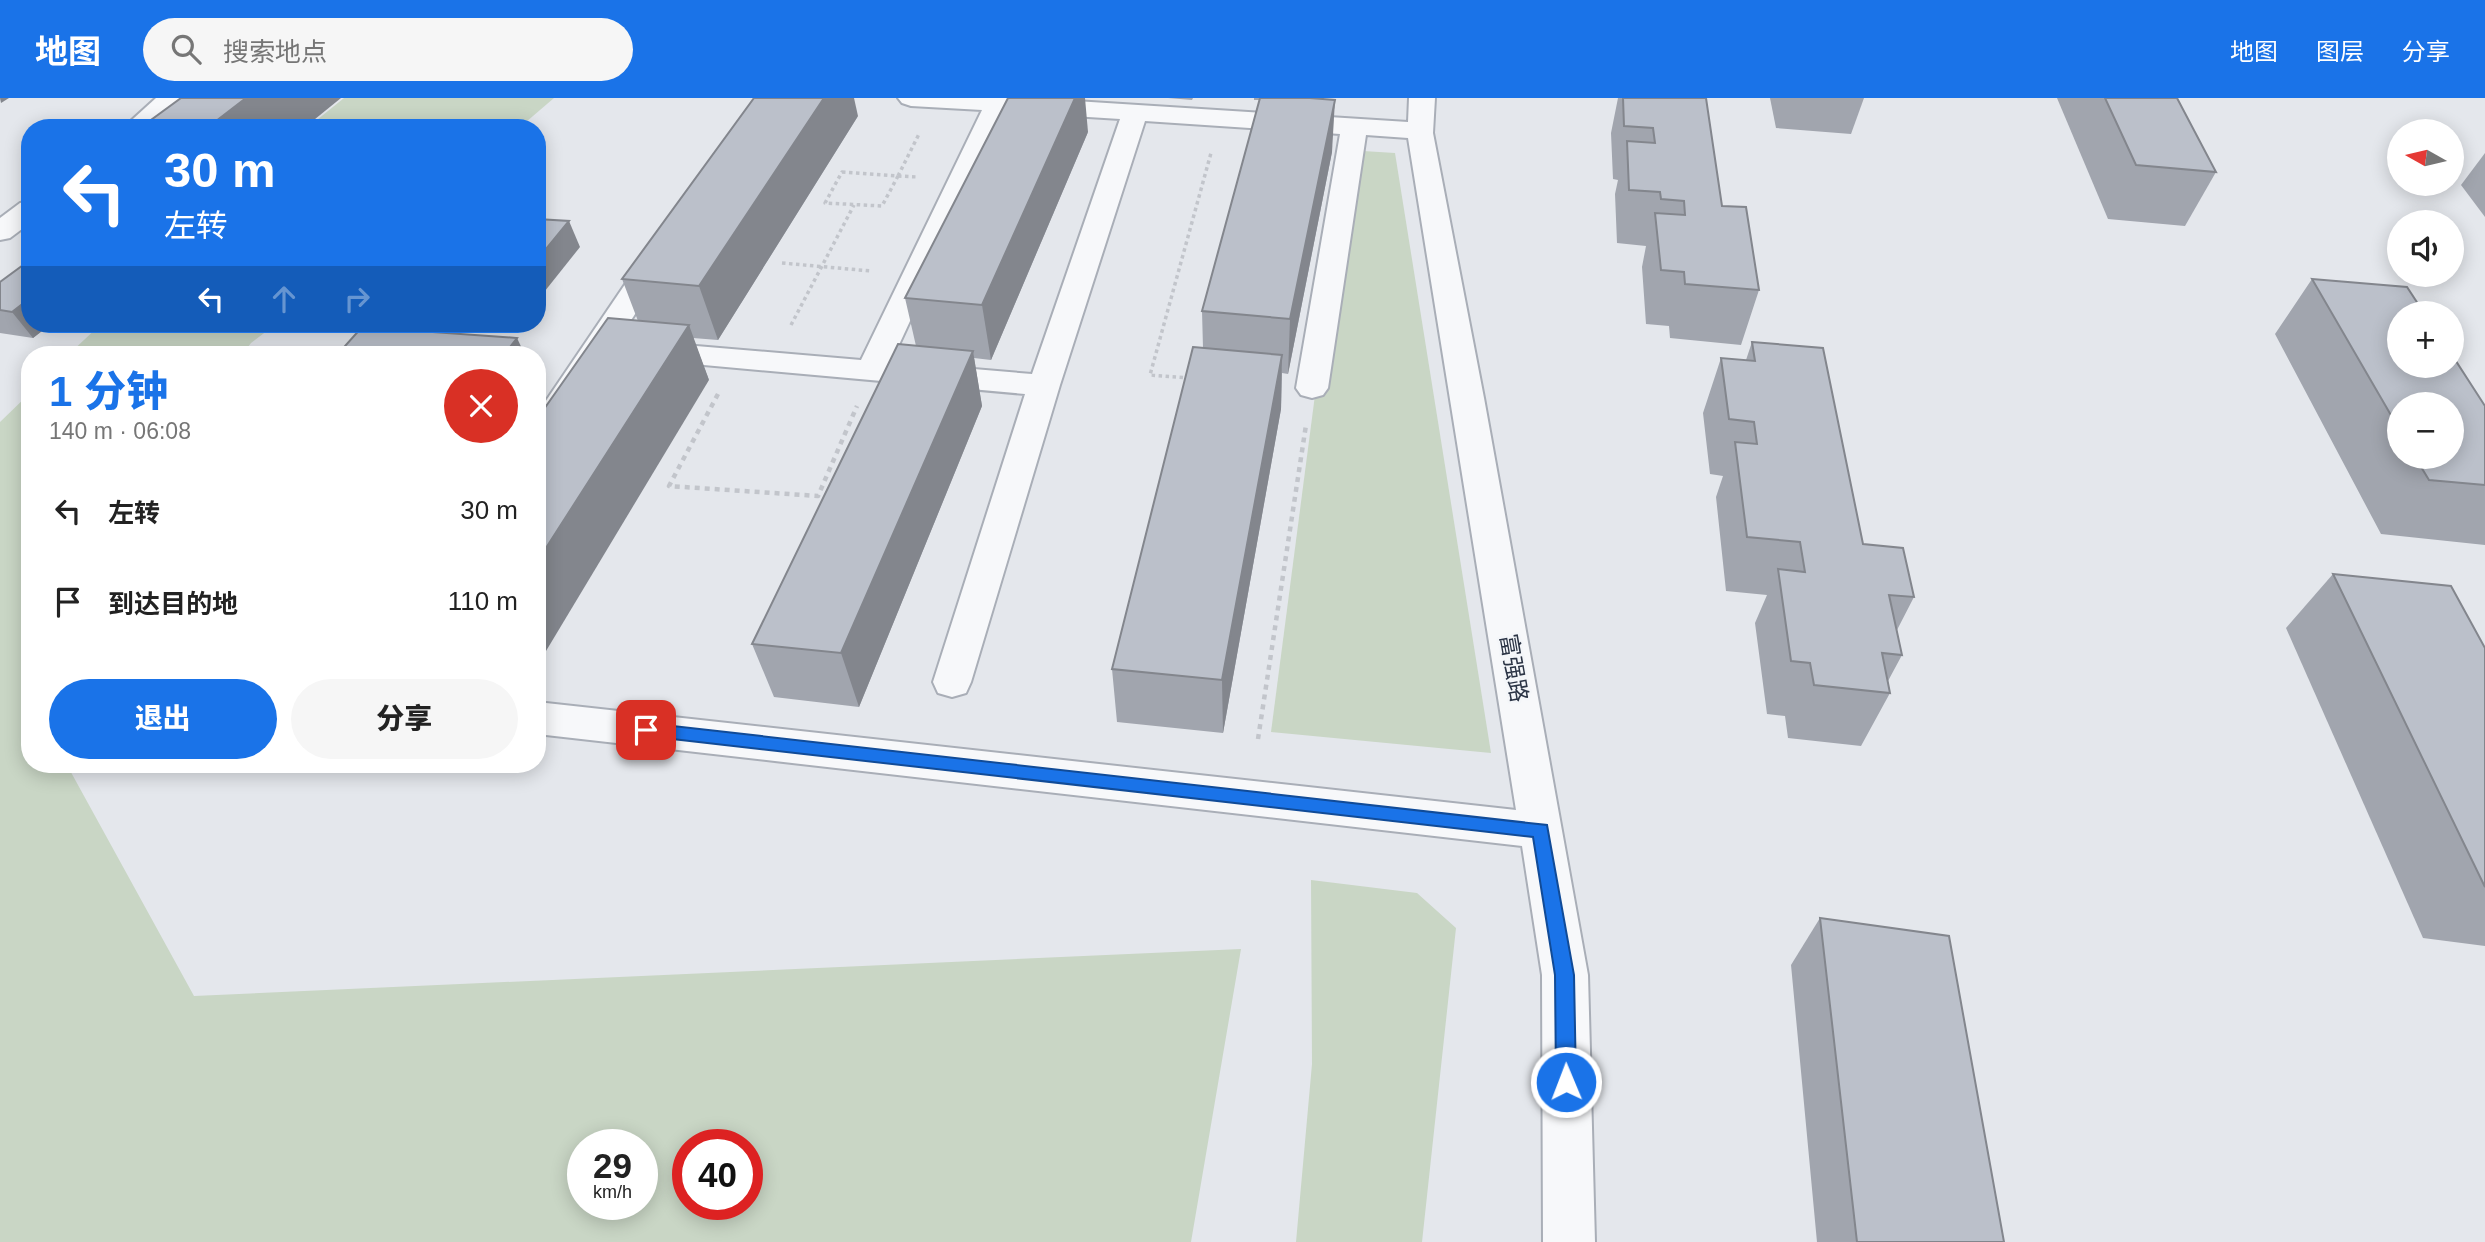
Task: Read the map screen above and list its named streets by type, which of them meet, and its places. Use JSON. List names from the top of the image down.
{
  "streets": {
    "street": ["富强路"]
  },
  "north": "left",
  "page": {
    "header": "地图",
    "search": "搜索地点",
    "nav": ["地图", "图层", "分享"],
    "map_buttons": ["+", "−"],
    "turn": ["30 m", "左转"],
    "heading": ["1 分钟", "140 m · 06:08"],
    "list": [
      {
        "name": "左转",
        "value": "30 m"
      },
      {
        "name": "到达目的地",
        "value": "110 m"
      }
    ],
    "buttons": ["退出", "分享"],
    "speed": "29 km/h",
    "limit": "40"
  }
}
